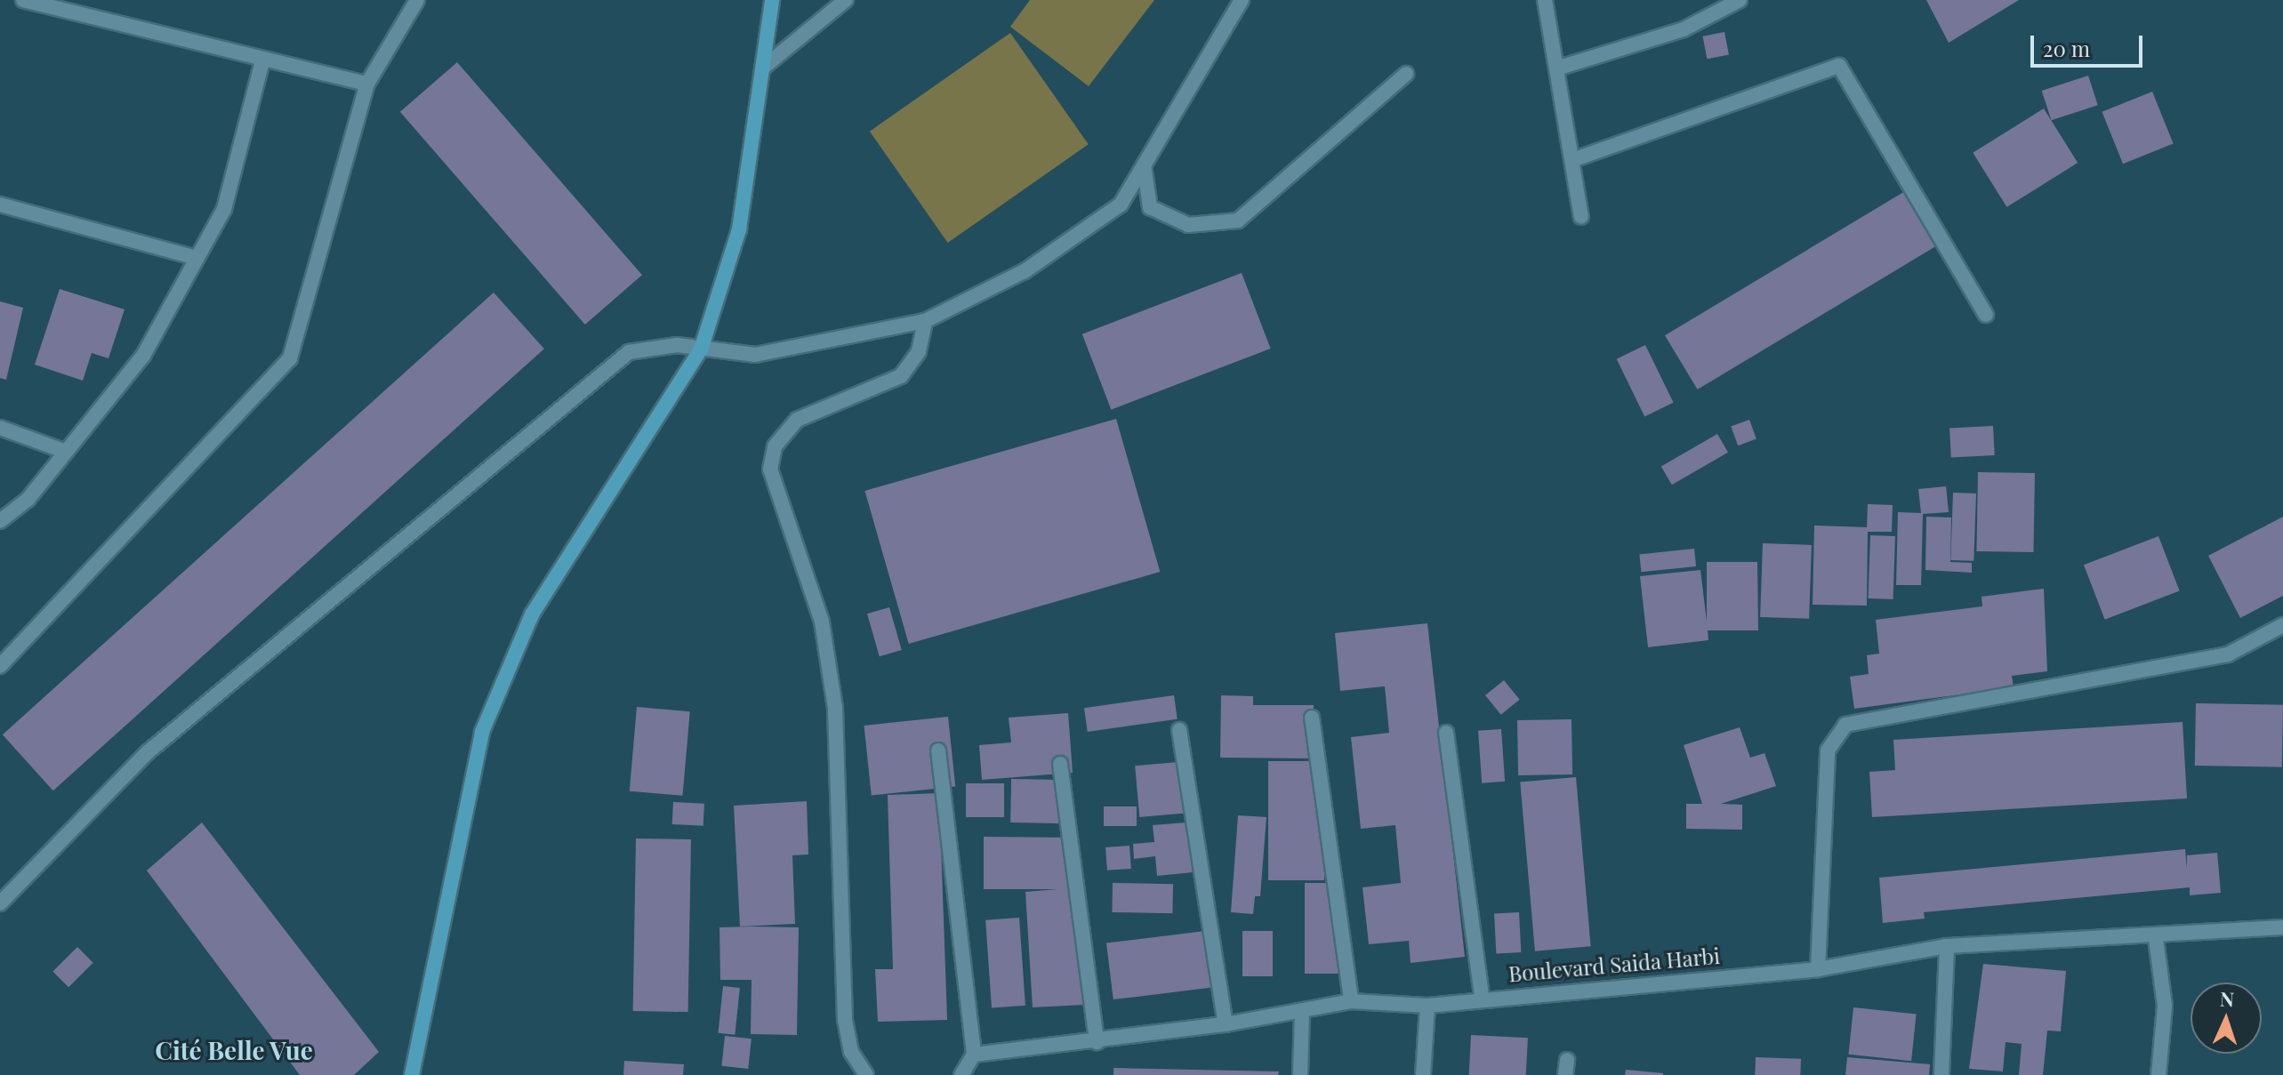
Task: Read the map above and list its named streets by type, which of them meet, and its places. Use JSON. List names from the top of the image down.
{
  "streets": {
    "street": ["Boulevard Saida Harbi"]
  },
  "districts": ["Cité Belle Vue"],
  "scale_bar": "20 m",
  "north": "top"
}
